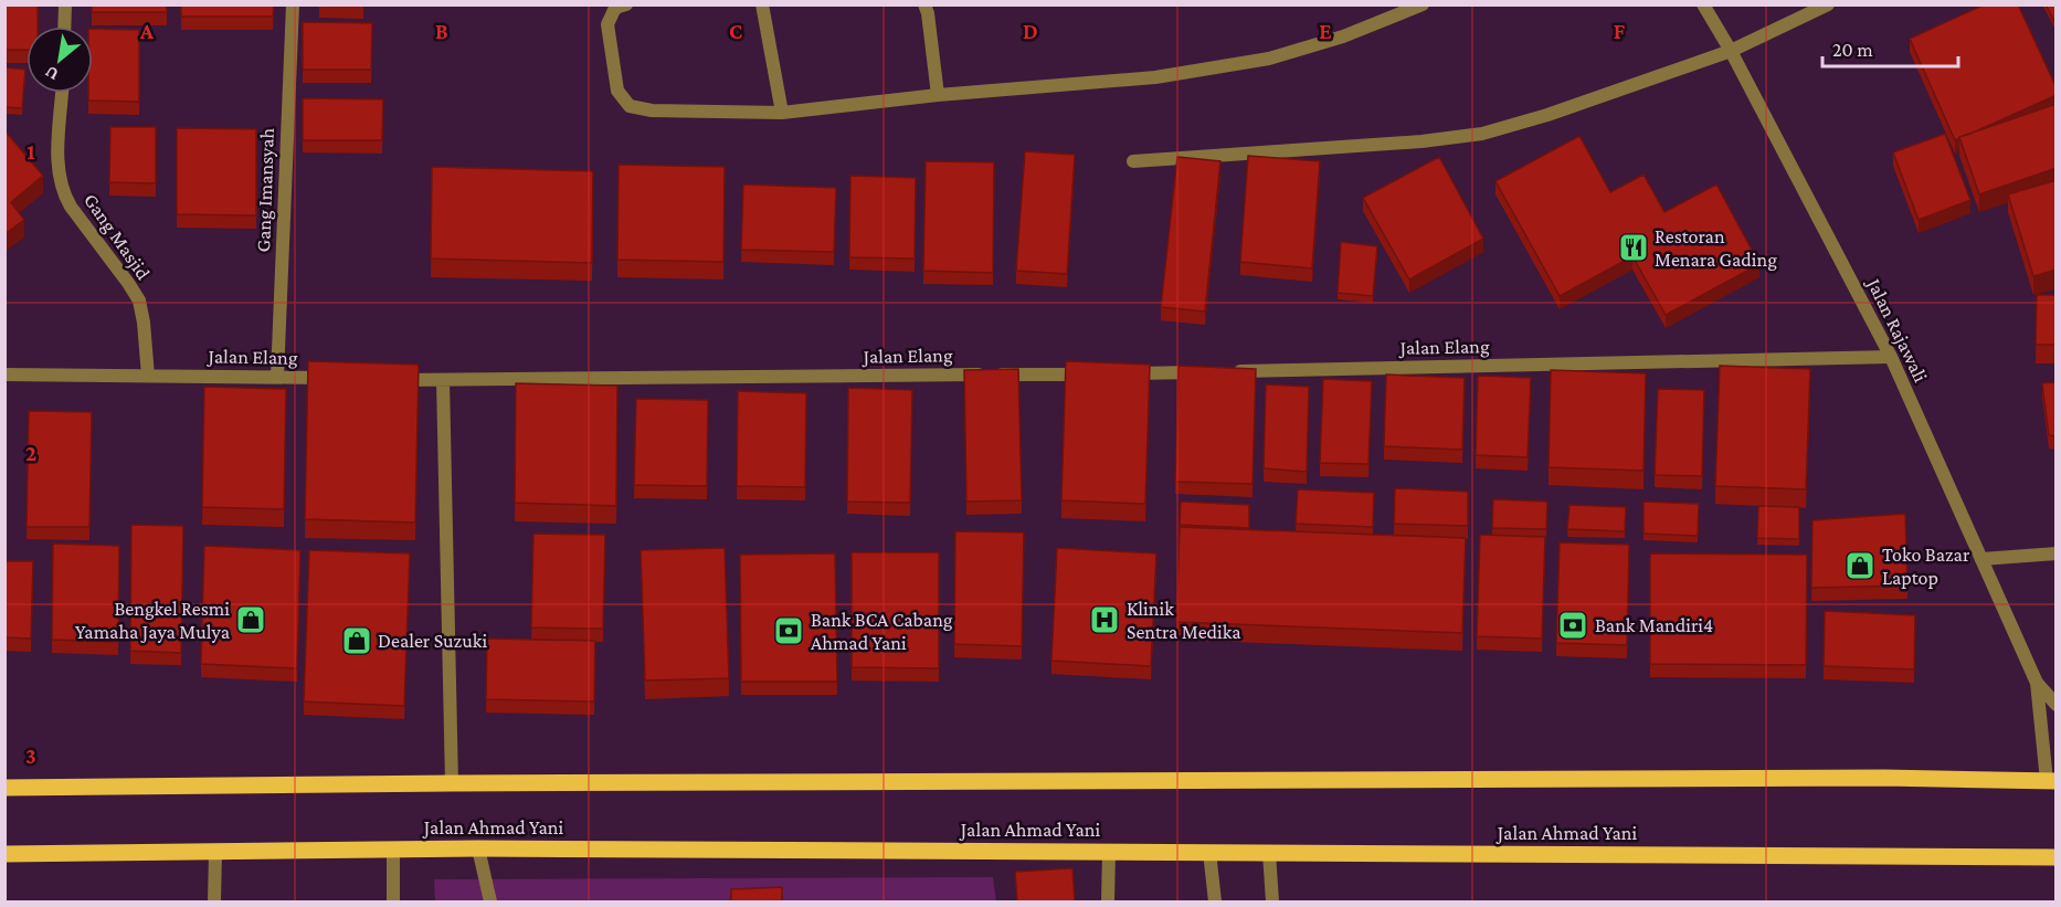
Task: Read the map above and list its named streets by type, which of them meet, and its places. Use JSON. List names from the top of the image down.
{
  "streets": {
    "main road": ["Jalan Ahmad Yani"],
    "street": [
      "Gang Imansyah",
      "Gang Masjid",
      "Jalan Rajawali",
      "Jalan Elang"
    ]
  },
  "crossings": [
    ["Gang Imansyah", "Jalan Elang"],
    ["Gang Masjid", "Jalan Elang"],
    ["Jalan Rajawali", "Jalan Elang"]
  ],
  "places": {
    "restaurant": ["Restoran Menara Gading"],
    "shop": ["Toko Bazar Laptop", "Bengkel Resmi Yamaha Jaya Mulya", "Dealer Suzuki"],
    "hospital": ["Klinik Sentra Medika"],
    "bank": ["Bank Mandiri4", "Bank BCA Cabang Ahmad Yani"]
  },
  "scale_bar": "20 m",
  "north": "bottom left",
  "grid": {
    "columns": [
      "A",
      "B",
      "C",
      "D",
      "E",
      "F"
    ],
    "rows": ["1", "2", "3"]
  }
}
